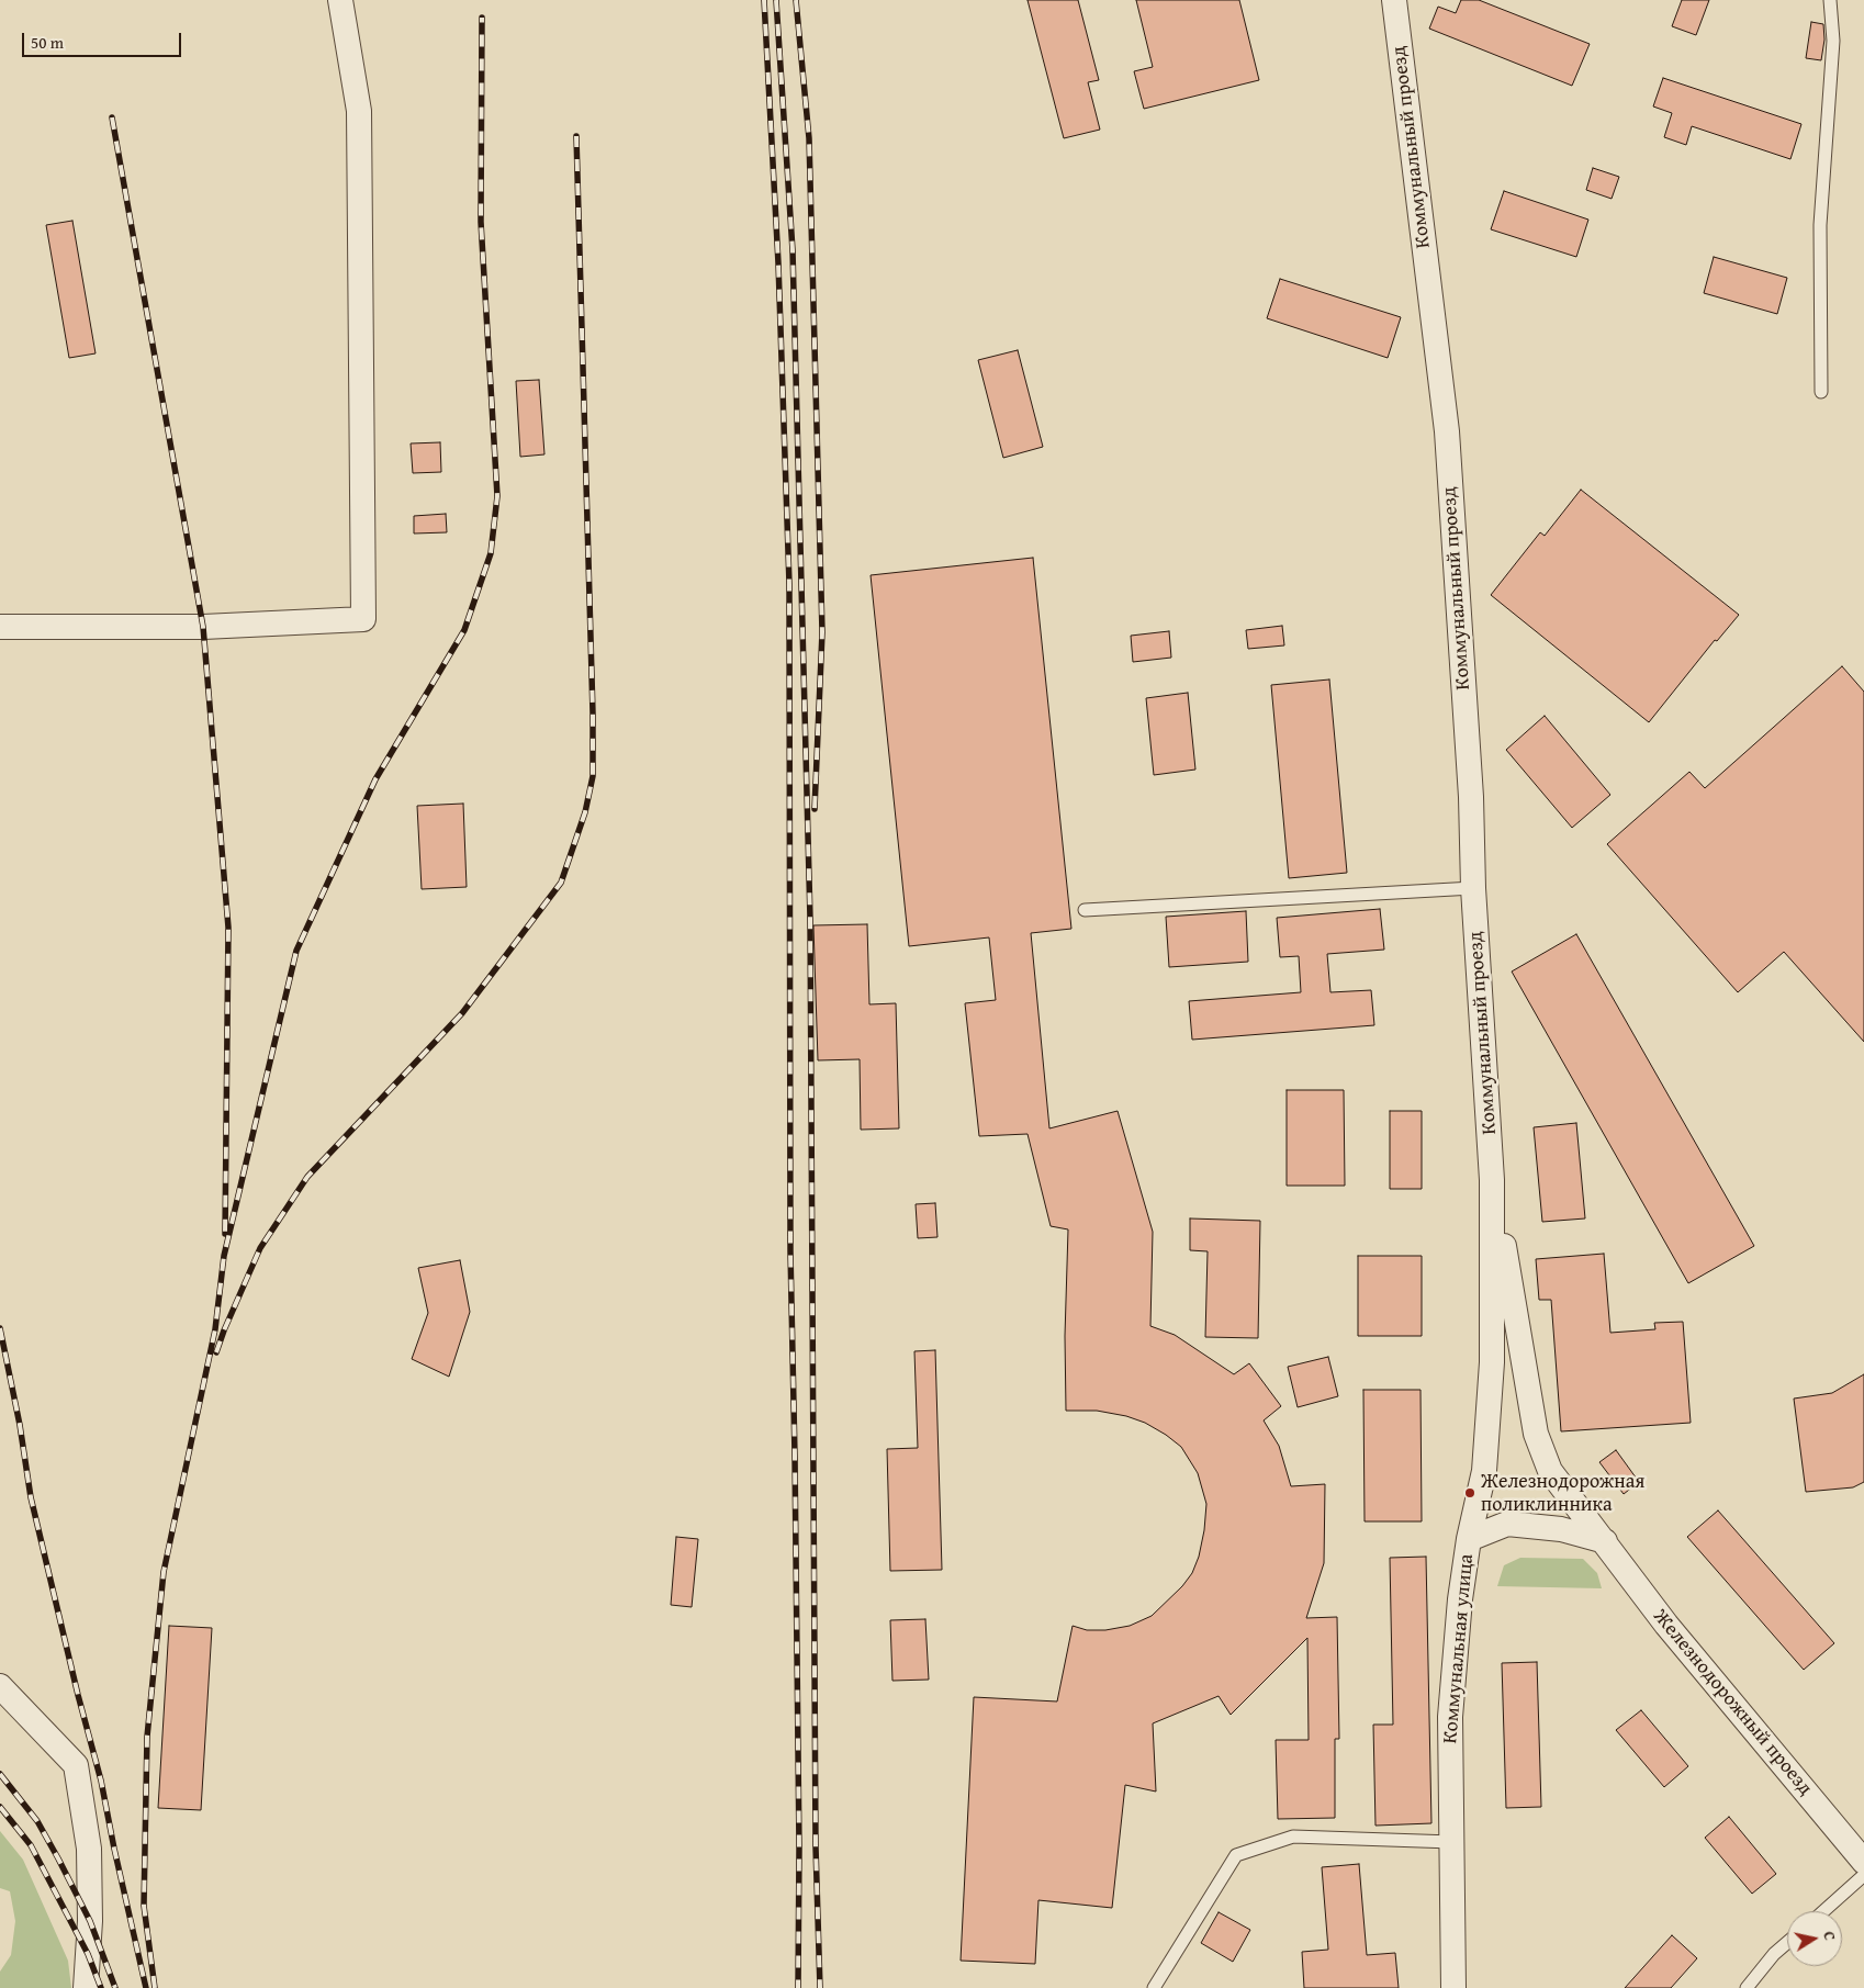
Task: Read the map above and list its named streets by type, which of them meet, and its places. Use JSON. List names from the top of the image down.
{
  "streets": {
    "street": ["Коммунальный проезд", "Коммунальная улица", "Железнодорожный проезд"]
  },
  "crossings": [
    ["Коммунальный проезд", "Коммунальная улица"],
    ["Коммунальный проезд", "Железнодорожный проезд"],
    ["Коммунальная улица", "Железнодорожный проезд"]
  ],
  "places": ["Железнодорожная поликлинника"],
  "scale_bar": "50 m",
  "north": "right"
}
